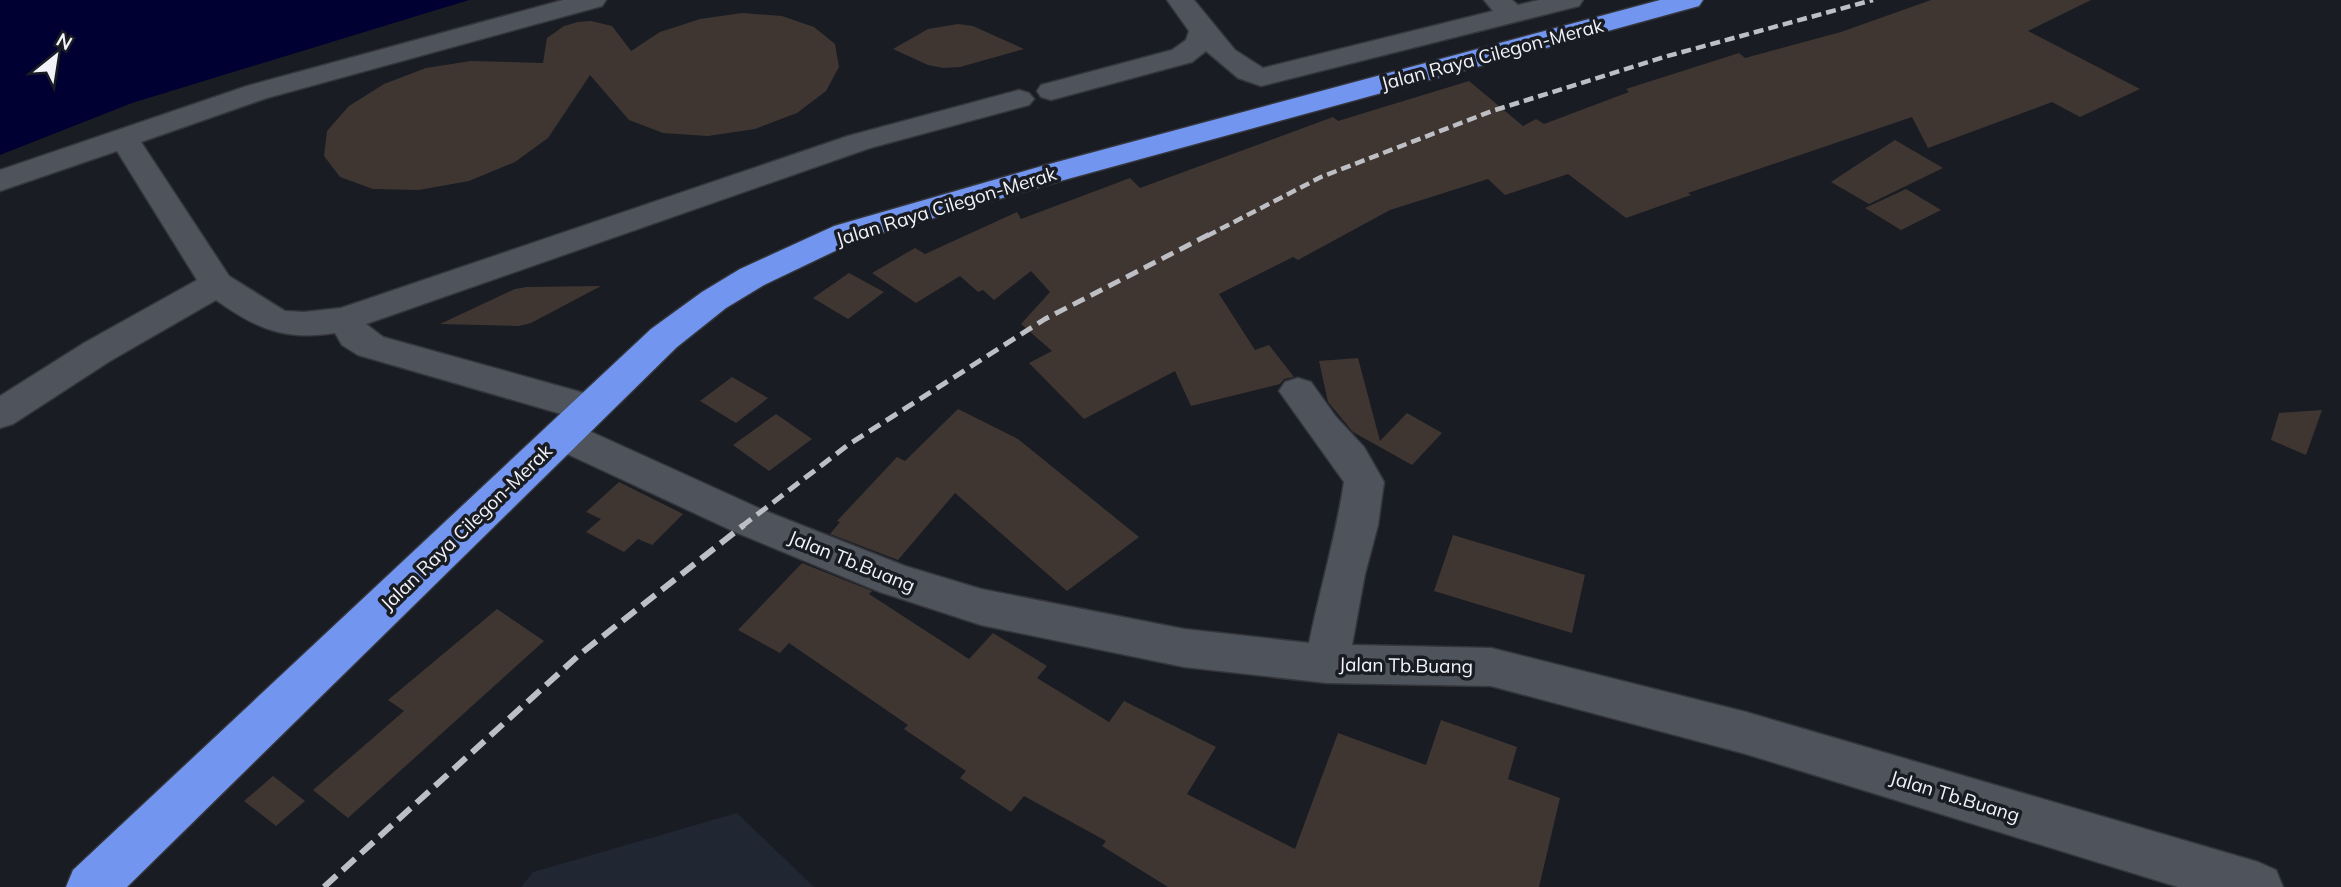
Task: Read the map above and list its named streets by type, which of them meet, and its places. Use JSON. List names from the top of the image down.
{
  "streets": {
    "highway": ["Jalan Raya Cilegon-Merak"],
    "street": ["Jalan Tb.Buang"]
  },
  "crossings": [
    ["Jalan Raya Cilegon-Merak", "Jalan Tb.Buang"]
  ],
  "north": "top right"
}
